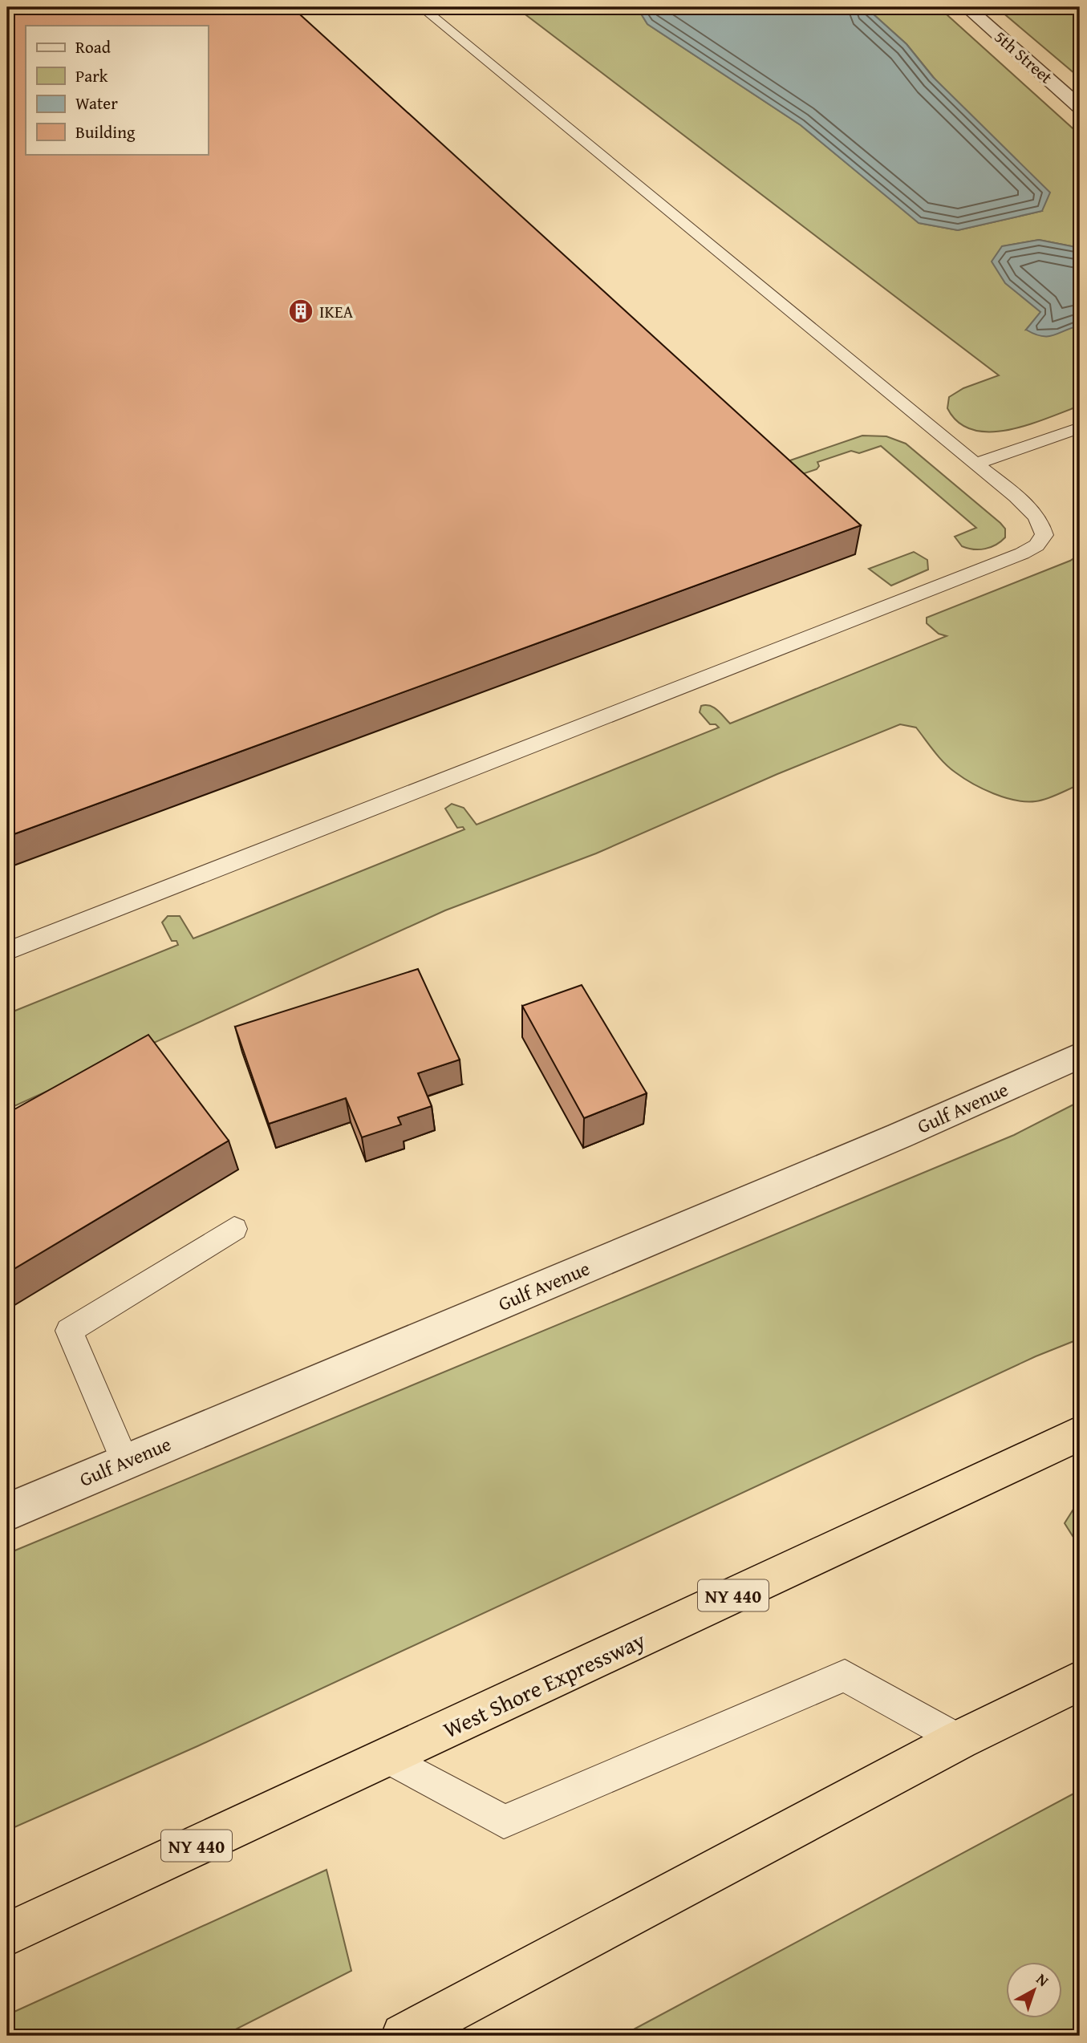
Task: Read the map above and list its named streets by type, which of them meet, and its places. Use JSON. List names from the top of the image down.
{
  "streets": {
    "highway": ["NY 440", "West Shore Expressway"],
    "street": ["5th Street", "Gulf Avenue"]
  },
  "places": {
    "building": ["IKEA"]
  },
  "legend": [
    "Road",
    "Park",
    "Water",
    "Building"
  ],
  "north": "top right"
}
